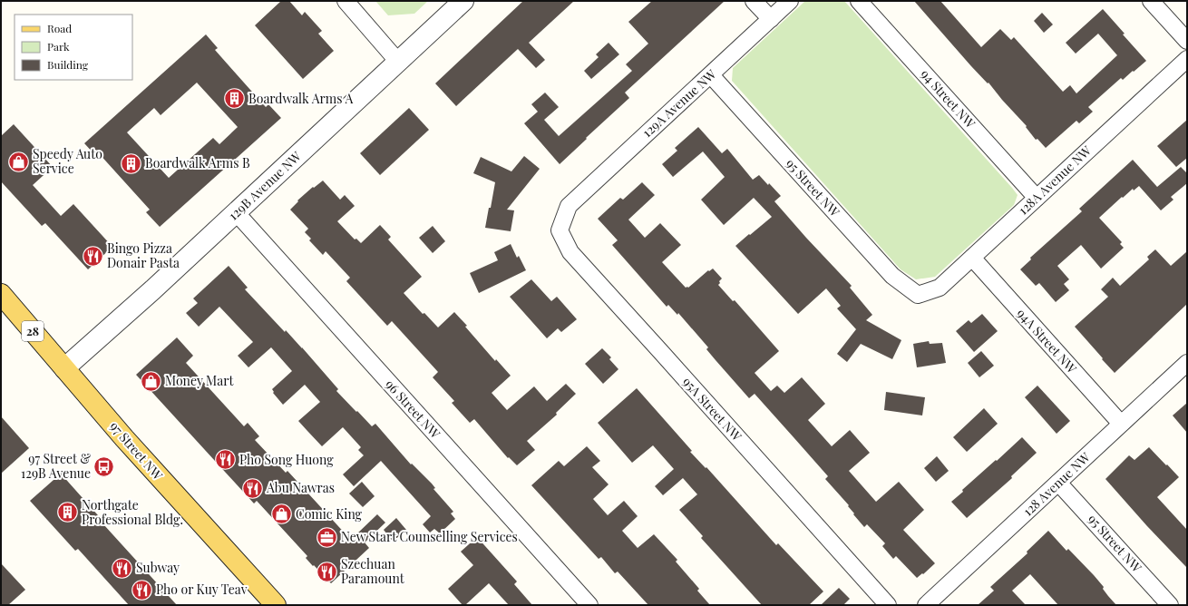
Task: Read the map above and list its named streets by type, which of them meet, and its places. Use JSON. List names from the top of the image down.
{
  "streets": {
    "main road": ["28", "97 Street NW"],
    "street": [
      "94 Street NW",
      "129A Avenue NW",
      "128A Avenue NW",
      "129B Avenue NW",
      "95 Street NW",
      "94A Street NW",
      "96 Street NW",
      "95A Street NW",
      "128 Avenue NW"
    ]
  },
  "crossings": [
    ["94 Street NW", "128A Avenue NW"],
    ["129A Avenue NW", "95 Street NW"],
    ["129A Avenue NW", "95A Street NW"],
    ["128A Avenue NW", "95 Street NW"],
    ["128A Avenue NW", "94A Street NW"],
    ["129B Avenue NW", "96 Street NW"],
    ["129B Avenue NW", "97 Street NW"],
    ["95 Street NW", "128 Avenue NW"],
    ["94A Street NW", "128 Avenue NW"]
  ],
  "places": {
    "building": ["Boardwalk Arms A", "Boardwalk Arms B", "Northgate Professional Bldg."],
    "shop": ["Speedy Auto Service", "Money Mart", "Comic King"],
    "restaurant": [
      "Bingo Pizza Donair Pasta",
      "Pho Song Huong",
      "Abu Nawras",
      "Subway",
      "Szechuan Paramount",
      "Pho or Kuy Teav"
    ],
    "bus stop": ["97 Street & 129B Avenue"],
    "office": ["New Start Counselling Services"]
  },
  "legend": ["Road", "Park", "Building"]
}
